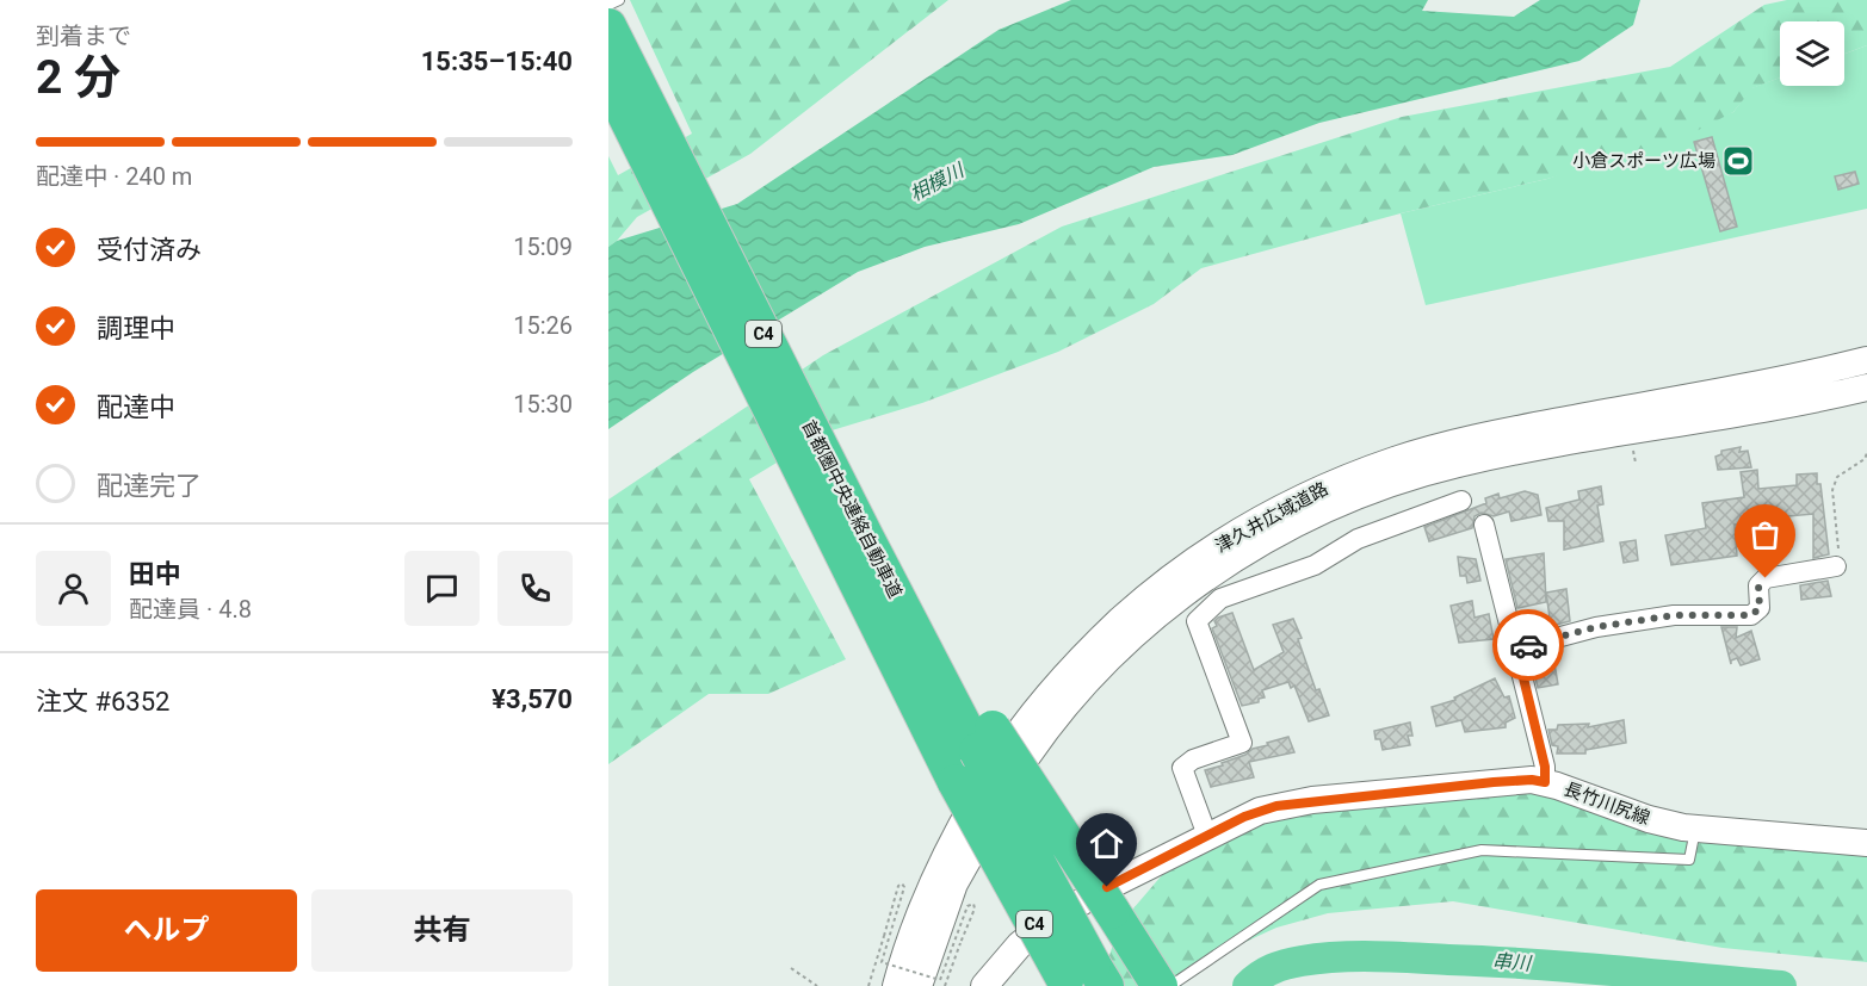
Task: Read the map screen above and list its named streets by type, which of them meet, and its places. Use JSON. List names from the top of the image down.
{
  "streets": {
    "highway": ["C4", "首都圏中央連絡自動車道"],
    "main road": ["津久井広域道路", "長竹川尻線"]
  },
  "water": ["相模川", "串川"],
  "places": {
    "sports": ["小倉スポーツ広場"]
  },
  "page": {
    "heading": ["2 分", "到着まで", "15:35–15:40"],
    "panel": [
      "田中",
      "配達員 · 4.8",
      "注文 #6352",
      "¥3,570"
    ],
    "bar": "配達中 · 240 m",
    "list": [
      ["受付済み", "15:09"],
      ["調理中", "15:26"],
      ["配達中", "15:30"],
      "配達完了"
    ],
    "buttons": ["ヘルプ", "共有"]
  }
}
